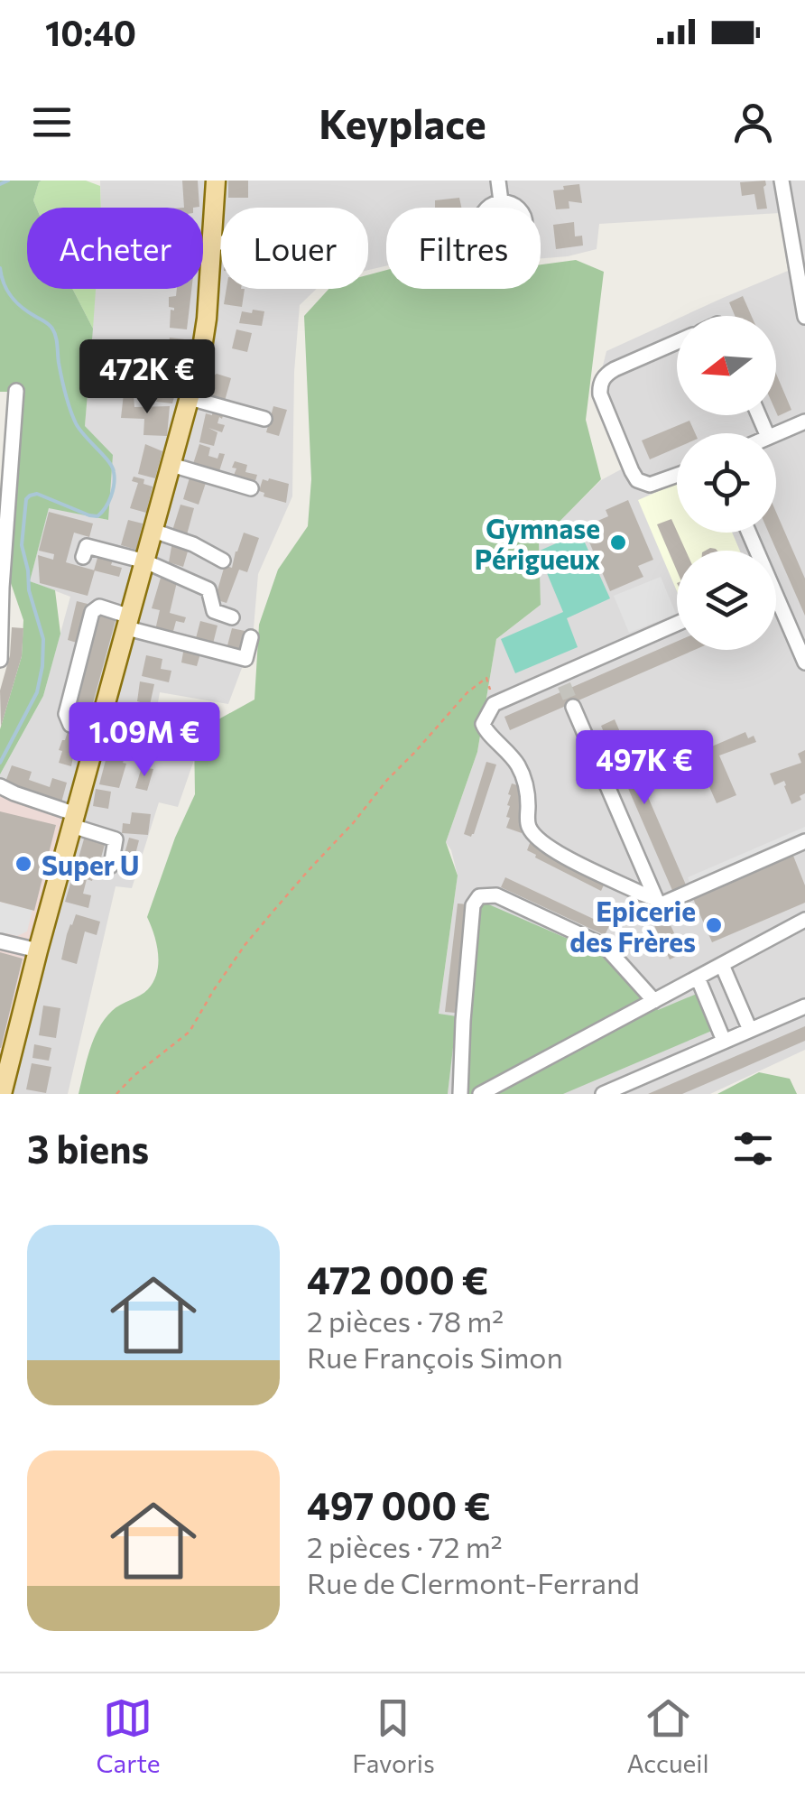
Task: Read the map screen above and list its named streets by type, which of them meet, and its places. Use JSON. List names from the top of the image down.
{
  "places": ["Gymnase Périgueux", "Super U", "Epicerie des Frères"],
  "north": "left",
  "page": {
    "status": "10:40",
    "header": "Keyplace",
    "chip": ["Acheter", "Louer", "Filtres"],
    "price": ["472K €", "1.09M €", "497K €"],
    "heading": "3 biens",
    "list": [
      {
        "name": "472 000 €",
        "note": "2 pièces · 78 m² · Rue François Simon"
      },
      {
        "name": "497 000 €",
        "note": "2 pièces · 72 m² · Rue de Clermont-Ferrand"
      }
    ],
    "tabs": ["Carte", "Favoris", "Accueil"]
  }
}
